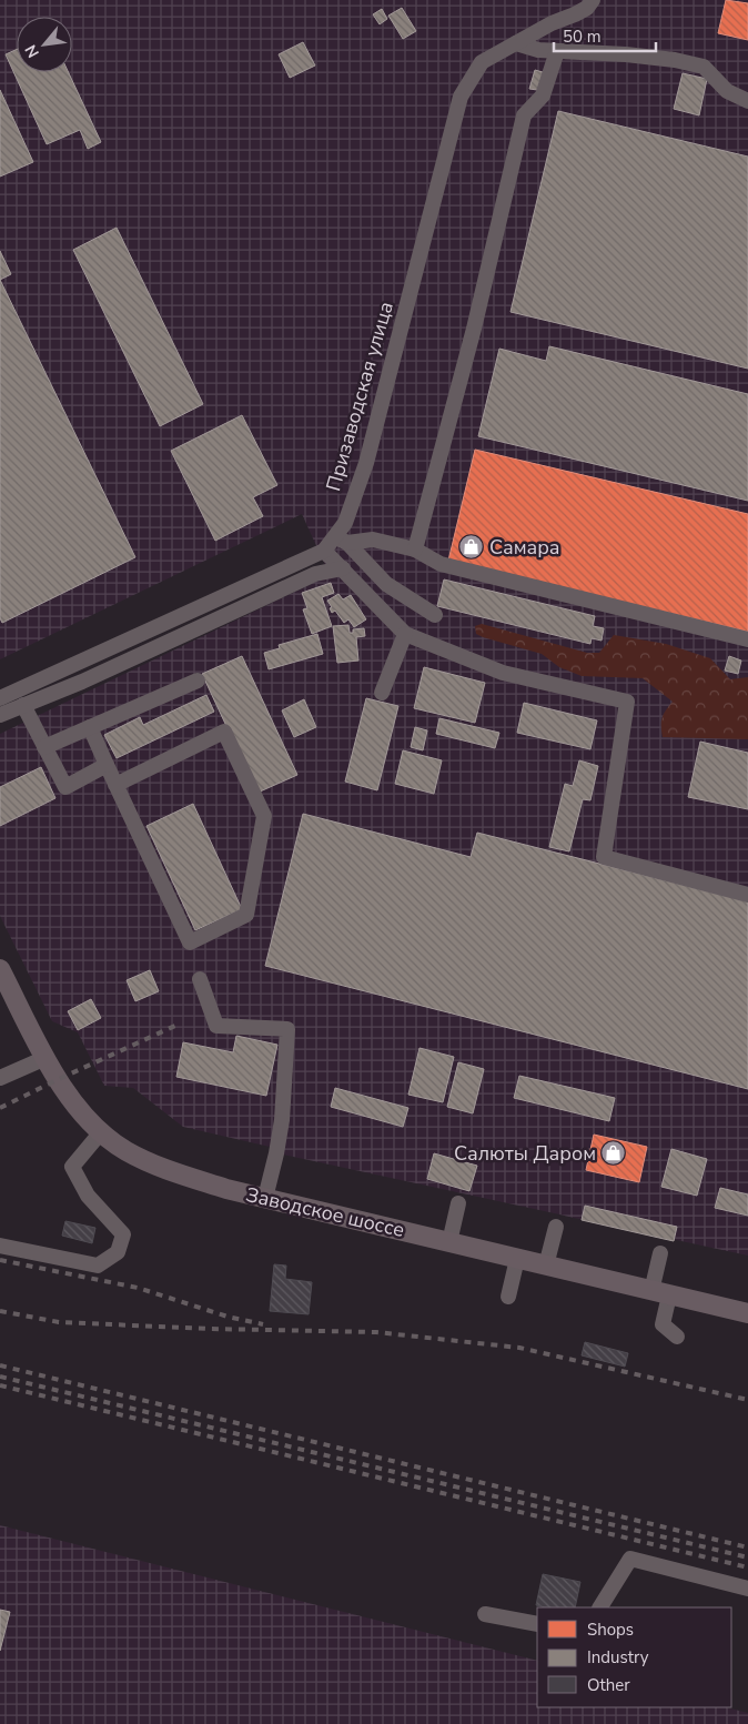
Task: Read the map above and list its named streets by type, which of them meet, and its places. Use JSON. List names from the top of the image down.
{
  "streets": {
    "main road": ["Заводское шоссе"],
    "street": ["Призаводская улица"]
  },
  "places": {
    "shop": ["Самара", "Салюты Даром"]
  },
  "legend": ["Shops", "Industry", "Other"],
  "scale_bar": "50 m",
  "north": "bottom left"
}
